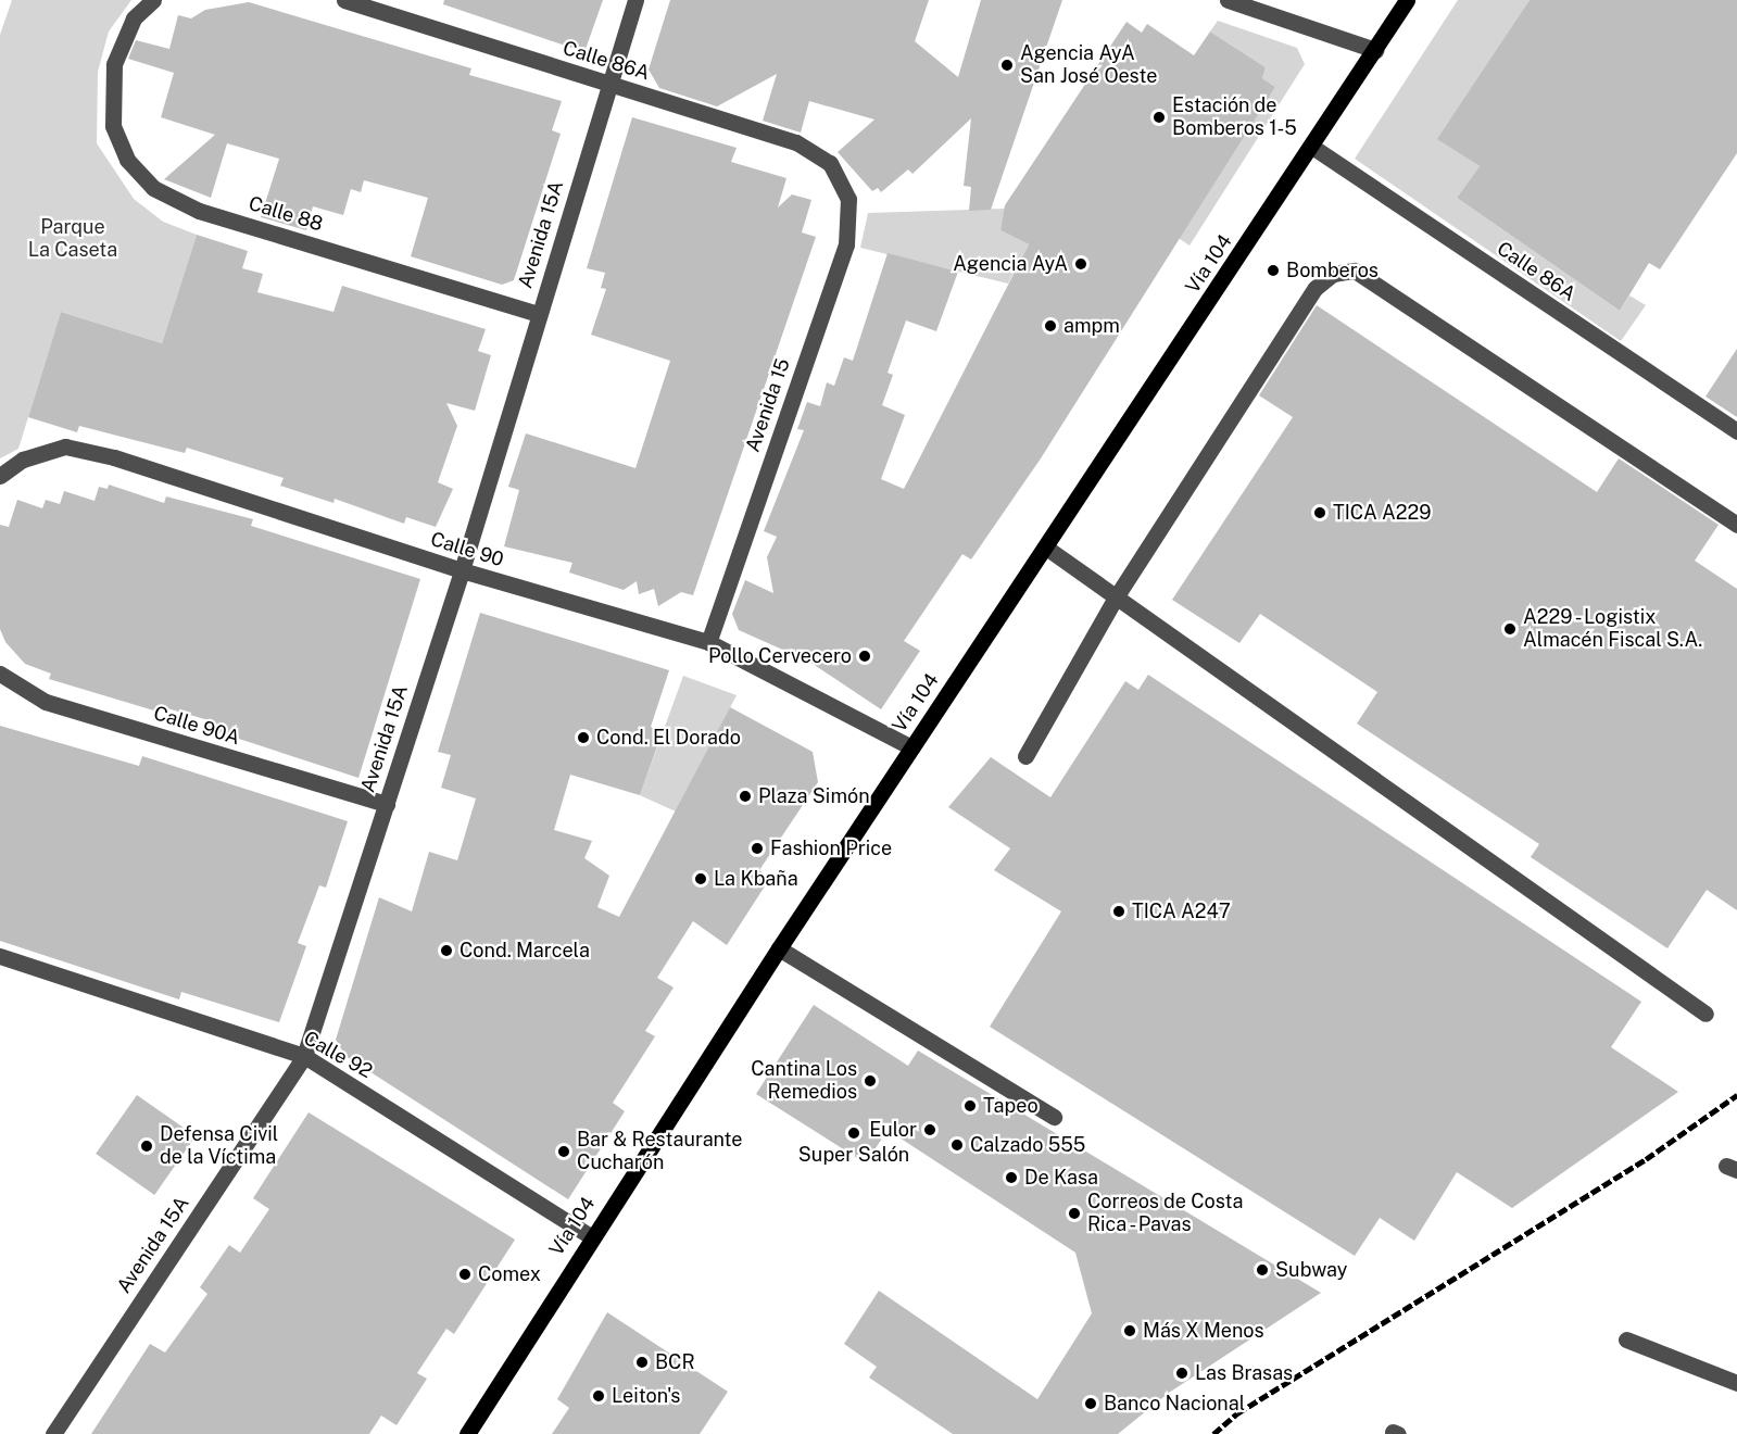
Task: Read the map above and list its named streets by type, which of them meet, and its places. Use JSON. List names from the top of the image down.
{
  "streets": {
    "main road": ["Vía 104"],
    "street": [
      "Calle 86A",
      "Calle 88",
      "Avenida 15A",
      "Avenida 15",
      "Calle 90",
      "Calle 90A",
      "Calle 92"
    ]
  },
  "crossings": [
    ["Calle 86A", "Avenida 15A"],
    ["Calle 86A", "Vía 104"],
    ["Calle 86A", "Avenida 15"],
    ["Calle 88", "Avenida 15A"],
    ["Avenida 15A", "Calle 90"],
    ["Avenida 15A", "Calle 90A"],
    ["Avenida 15A", "Calle 92"],
    ["Vía 104", "Calle 90"],
    ["Vía 104", "Calle 92"],
    ["Avenida 15", "Calle 90"]
  ],
  "parks": ["Parque La Caseta"],
  "places": [
    "Agencia AyA San José Oeste",
    "Estación de Bomberos 1-5",
    "Agencia AyA",
    "Bomberos",
    "ampm",
    "TICA A229",
    "A229 - Logistix Almacén Fiscal S.A.",
    "Pollo Cervecero",
    "Cond. El Dorado",
    "Plaza Simón",
    "Fashion Price",
    "La Kbaña",
    "TICA A247",
    "Cond. Marcela",
    "Cantina Los Remedios",
    "Tapeo",
    "Eulor",
    "Super Salón",
    "Calzado 555",
    "Defensa Civil de la Víctima",
    "Bar & Restaurante Cucharón",
    "De Kasa",
    "Correos de Costa Rica - Pavas",
    "Subway",
    "Comex",
    "Más X Menos",
    "BCR",
    "Las Brasas",
    "Leiton's",
    "Banco Nacional"
  ]
}
